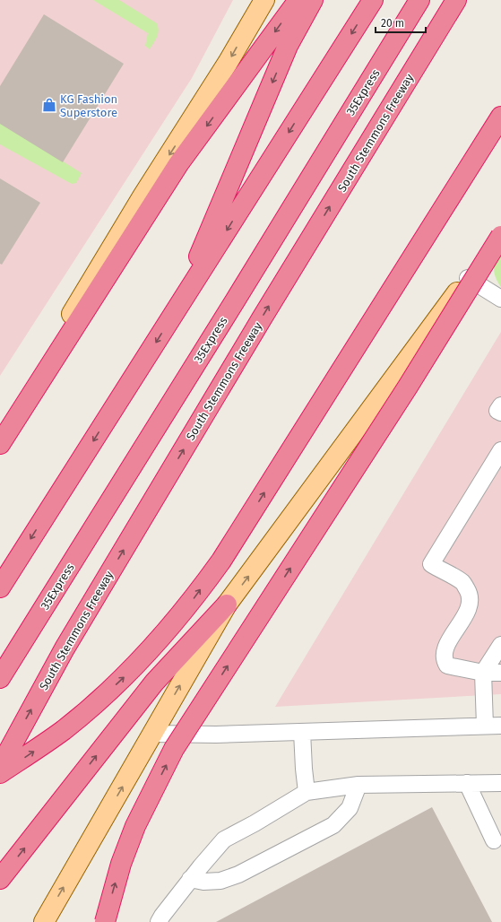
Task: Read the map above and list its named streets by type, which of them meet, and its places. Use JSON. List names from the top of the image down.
{
  "streets": {
    "highway": ["35Express", "South Stemmons Freeway"]
  },
  "places": {
    "shop": ["KG Fashion Superstore"]
  },
  "scale_bar": "20 m"
}
